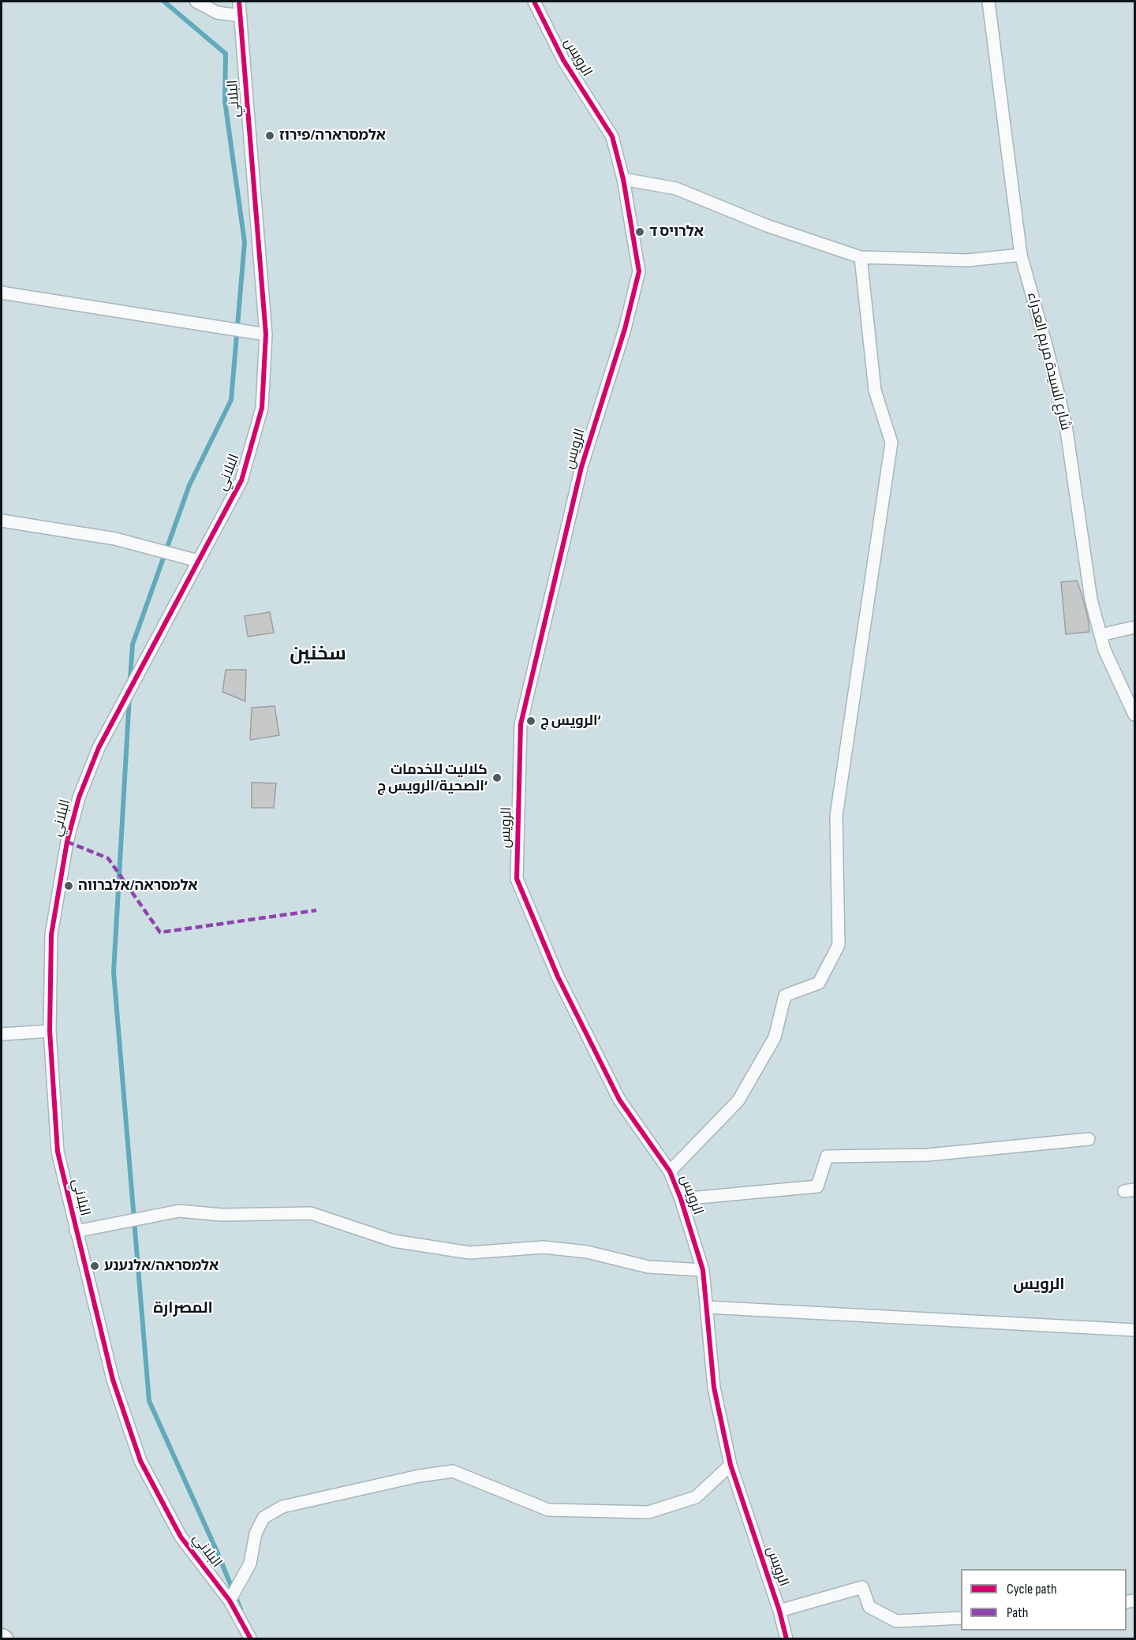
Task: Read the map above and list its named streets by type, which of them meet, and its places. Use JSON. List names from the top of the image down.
{
  "streets": {
    "street": ["الرويس", "البلاني", "شارع السيدة مريم العدراء"]
  },
  "districts": ["سخنين", "الرويس", "المصرارة"],
  "places": [
    "אלמסרארה/פירוז",
    "אלרויס ד",
    "الرويس ج‘",
    "كلاليت للخدمات الصحية/الرويس ج‘",
    "אלמסראה/אלברווה",
    "אלמסראה/אלנענע"
  ],
  "legend": ["Cycle path", "Path"]
}
